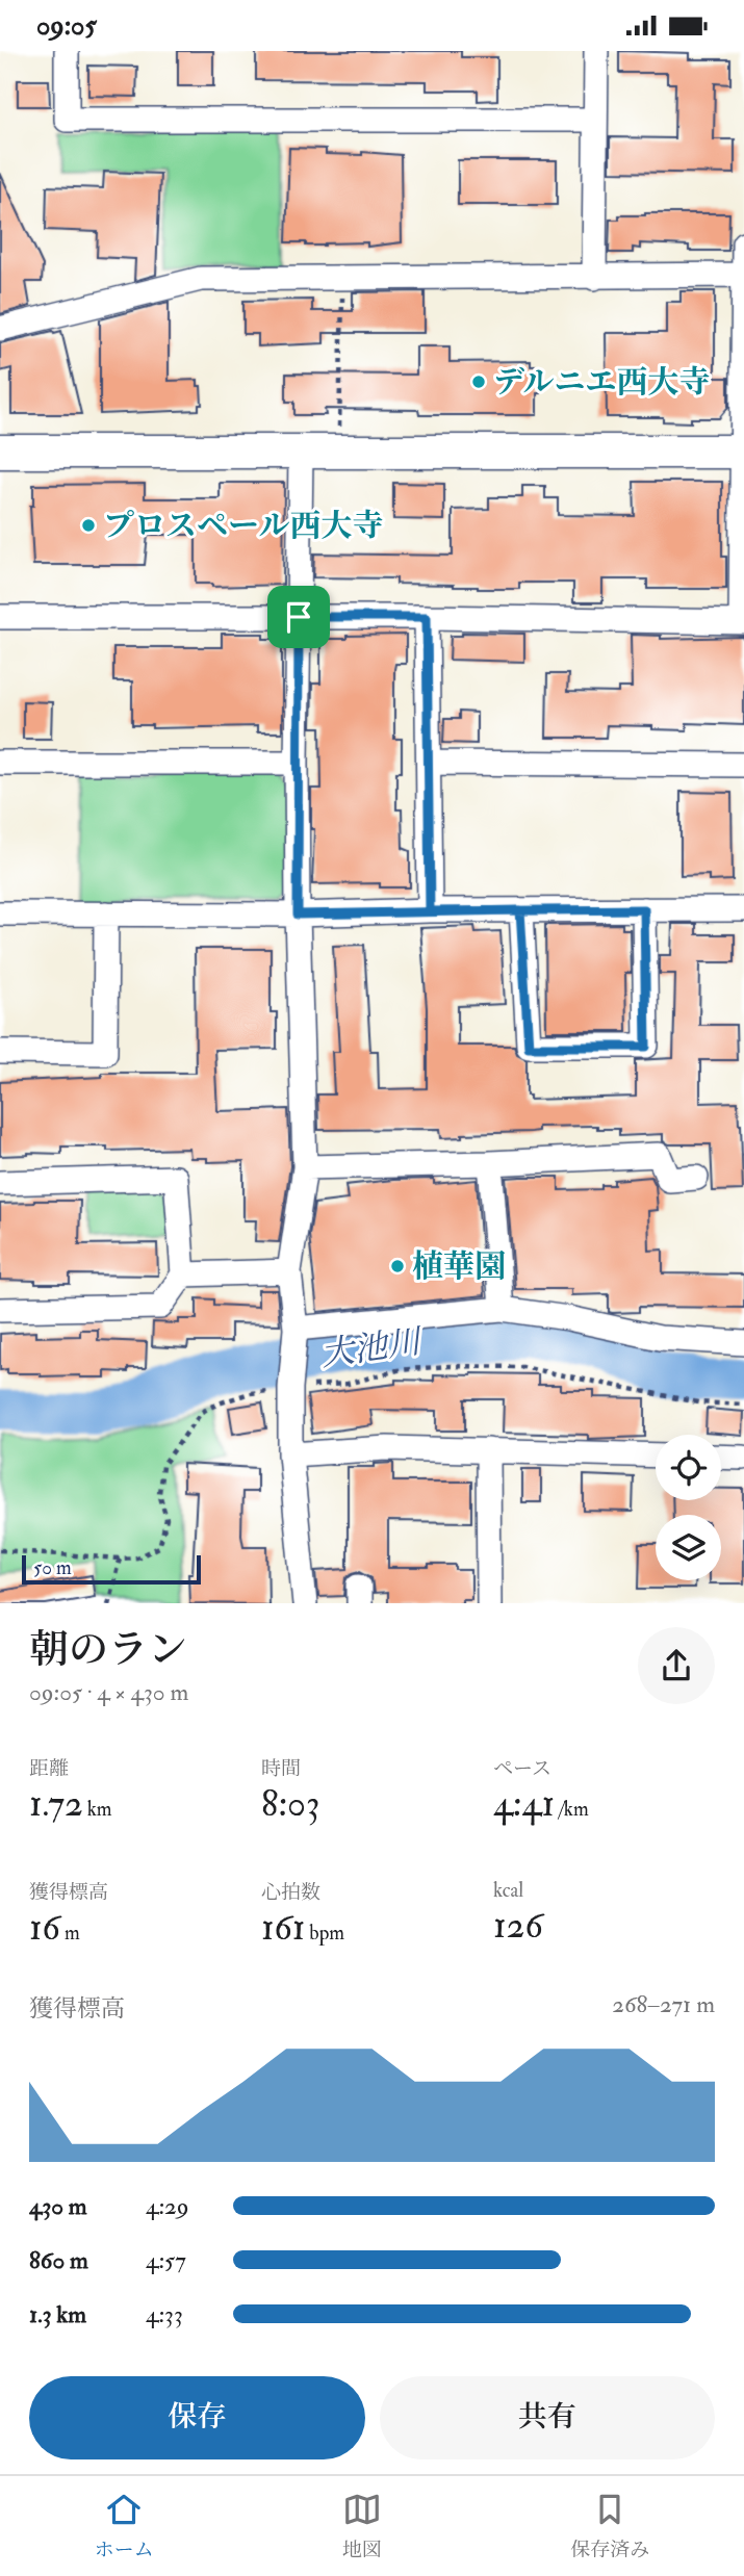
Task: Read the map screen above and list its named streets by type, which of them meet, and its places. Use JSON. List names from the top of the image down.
{
  "water": ["大池川"],
  "places": ["デルニエ西大寺", "プロスペール西大寺", "植華園"],
  "scale_bar": "50 m",
  "page": {
    "status": "09:05",
    "scale": "50 m",
    "heading": ["朝のラン", "09:05 · 4 × 430 m"],
    "stats": [
      ["距離", "1.72 km"],
      ["時間", "8:03"],
      ["ペース", "4:41 /km"],
      ["獲得標高", "16 m"],
      ["心拍数", "161 bpm"],
      ["kcal", "126"]
    ],
    "chart": ["獲得標高", "268–271 m"],
    "list": [
      {
        "name": "430 m",
        "note": "4:29"
      },
      {
        "name": "860 m",
        "note": "4:57"
      },
      {
        "name": "1.3 km",
        "note": "4:33"
      }
    ],
    "buttons": ["保存", "共有"],
    "tabs": ["ホーム", "地図", "保存済み"]
  }
}
